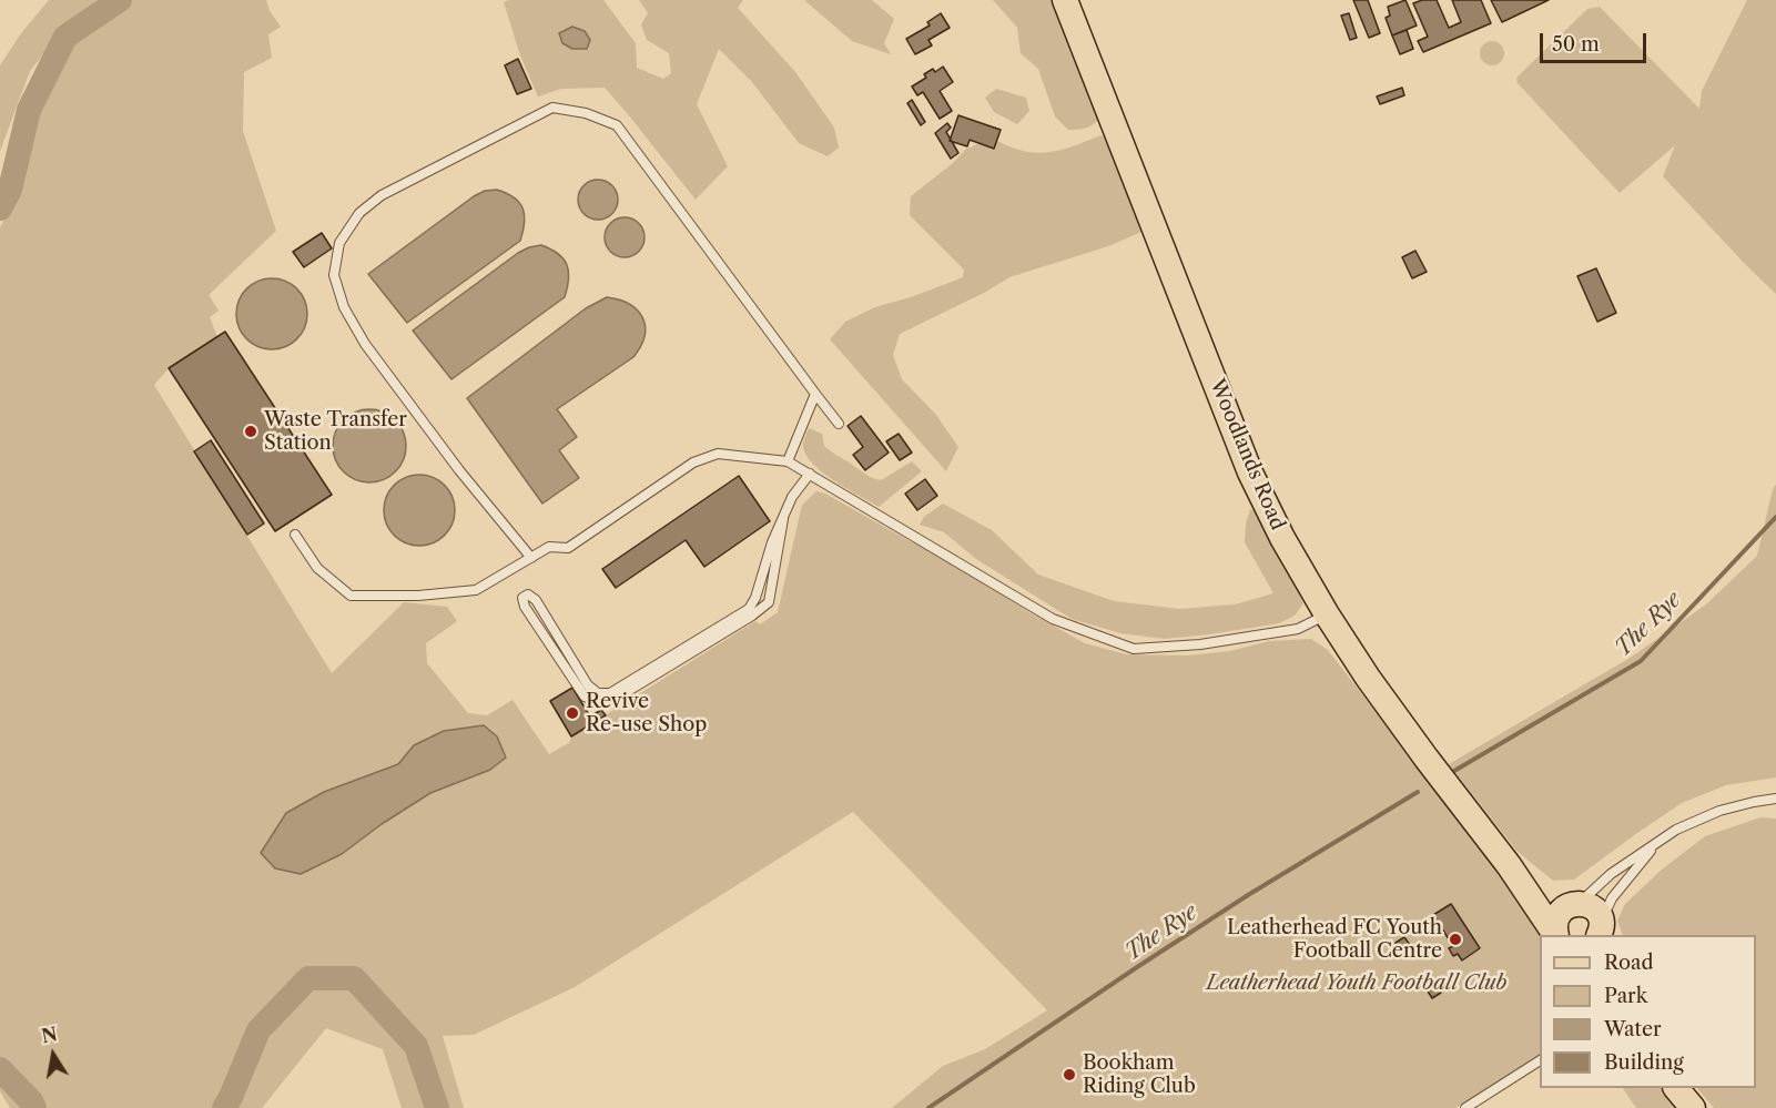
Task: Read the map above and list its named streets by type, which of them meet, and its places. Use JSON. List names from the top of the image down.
{
  "streets": {
    "main road": ["Woodlands Road"]
  },
  "water": ["The Rye"],
  "parks": ["Leatherhead Youth Football Club"],
  "places": [
    "Waste Transfer Station",
    "Revive Re-use Shop",
    "Leatherhead FC Youth Football Centre",
    "Bookham Riding Club"
  ],
  "legend": [
    "Road",
    "Park",
    "Water",
    "Building"
  ],
  "scale_bar": "50 m",
  "north": "top"
}
